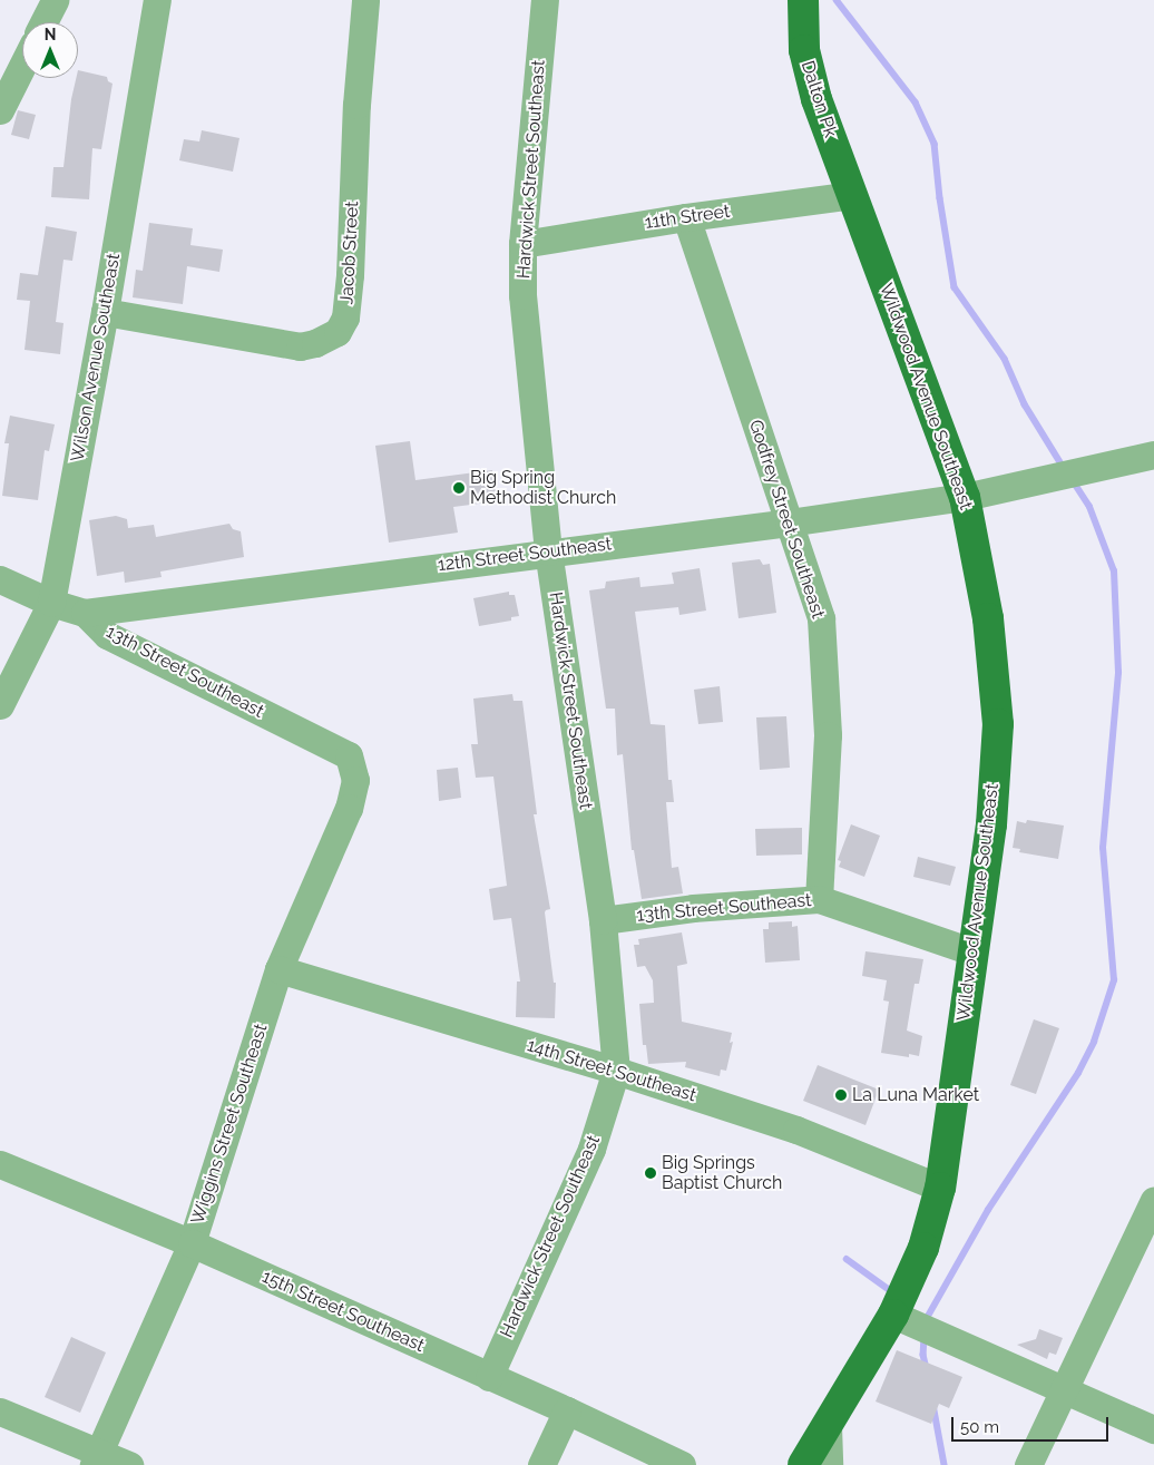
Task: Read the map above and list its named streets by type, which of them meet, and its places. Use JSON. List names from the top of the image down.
{
  "streets": {
    "main road": ["Dalton Pk", "Wildwood Avenue Southeast"],
    "street": [
      "Hardwick Street Southeast",
      "11th Street",
      "Jacob Street",
      "Wilson Avenue Southeast",
      "Godfrey Street Southeast",
      "12th Street Southeast",
      "13th Street Southeast",
      "14th Street Southeast",
      "Wiggins Street Southeast",
      "15th Street Southeast"
    ]
  },
  "crossings": [
    ["Dalton Pk", "11th Street"],
    ["Dalton Pk", "Wildwood Avenue Southeast"],
    ["Hardwick Street Southeast", "11th Street"],
    ["Hardwick Street Southeast", "12th Street Southeast"],
    ["Hardwick Street Southeast", "13th Street Southeast"],
    ["Hardwick Street Southeast", "14th Street Southeast"],
    ["Hardwick Street Southeast", "15th Street Southeast"],
    ["11th Street", "Wildwood Avenue Southeast"],
    ["11th Street", "Godfrey Street Southeast"],
    ["Jacob Street", "Wilson Avenue Southeast"],
    ["Wilson Avenue Southeast", "13th Street Southeast"],
    ["Wildwood Avenue Southeast", "12th Street Southeast"],
    ["Wildwood Avenue Southeast", "13th Street Southeast"],
    ["Wildwood Avenue Southeast", "14th Street Southeast"],
    ["Godfrey Street Southeast", "12th Street Southeast"],
    ["Godfrey Street Southeast", "13th Street Southeast"],
    ["12th Street Southeast", "13th Street Southeast"],
    ["13th Street Southeast", "Wiggins Street Southeast"],
    ["14th Street Southeast", "Wiggins Street Southeast"],
    ["Wiggins Street Southeast", "15th Street Southeast"]
  ],
  "places": ["Big Spring Methodist Church", "La Luna Market", "Big Springs Baptist Church"],
  "scale_bar": "50 m",
  "north": "top"
}
